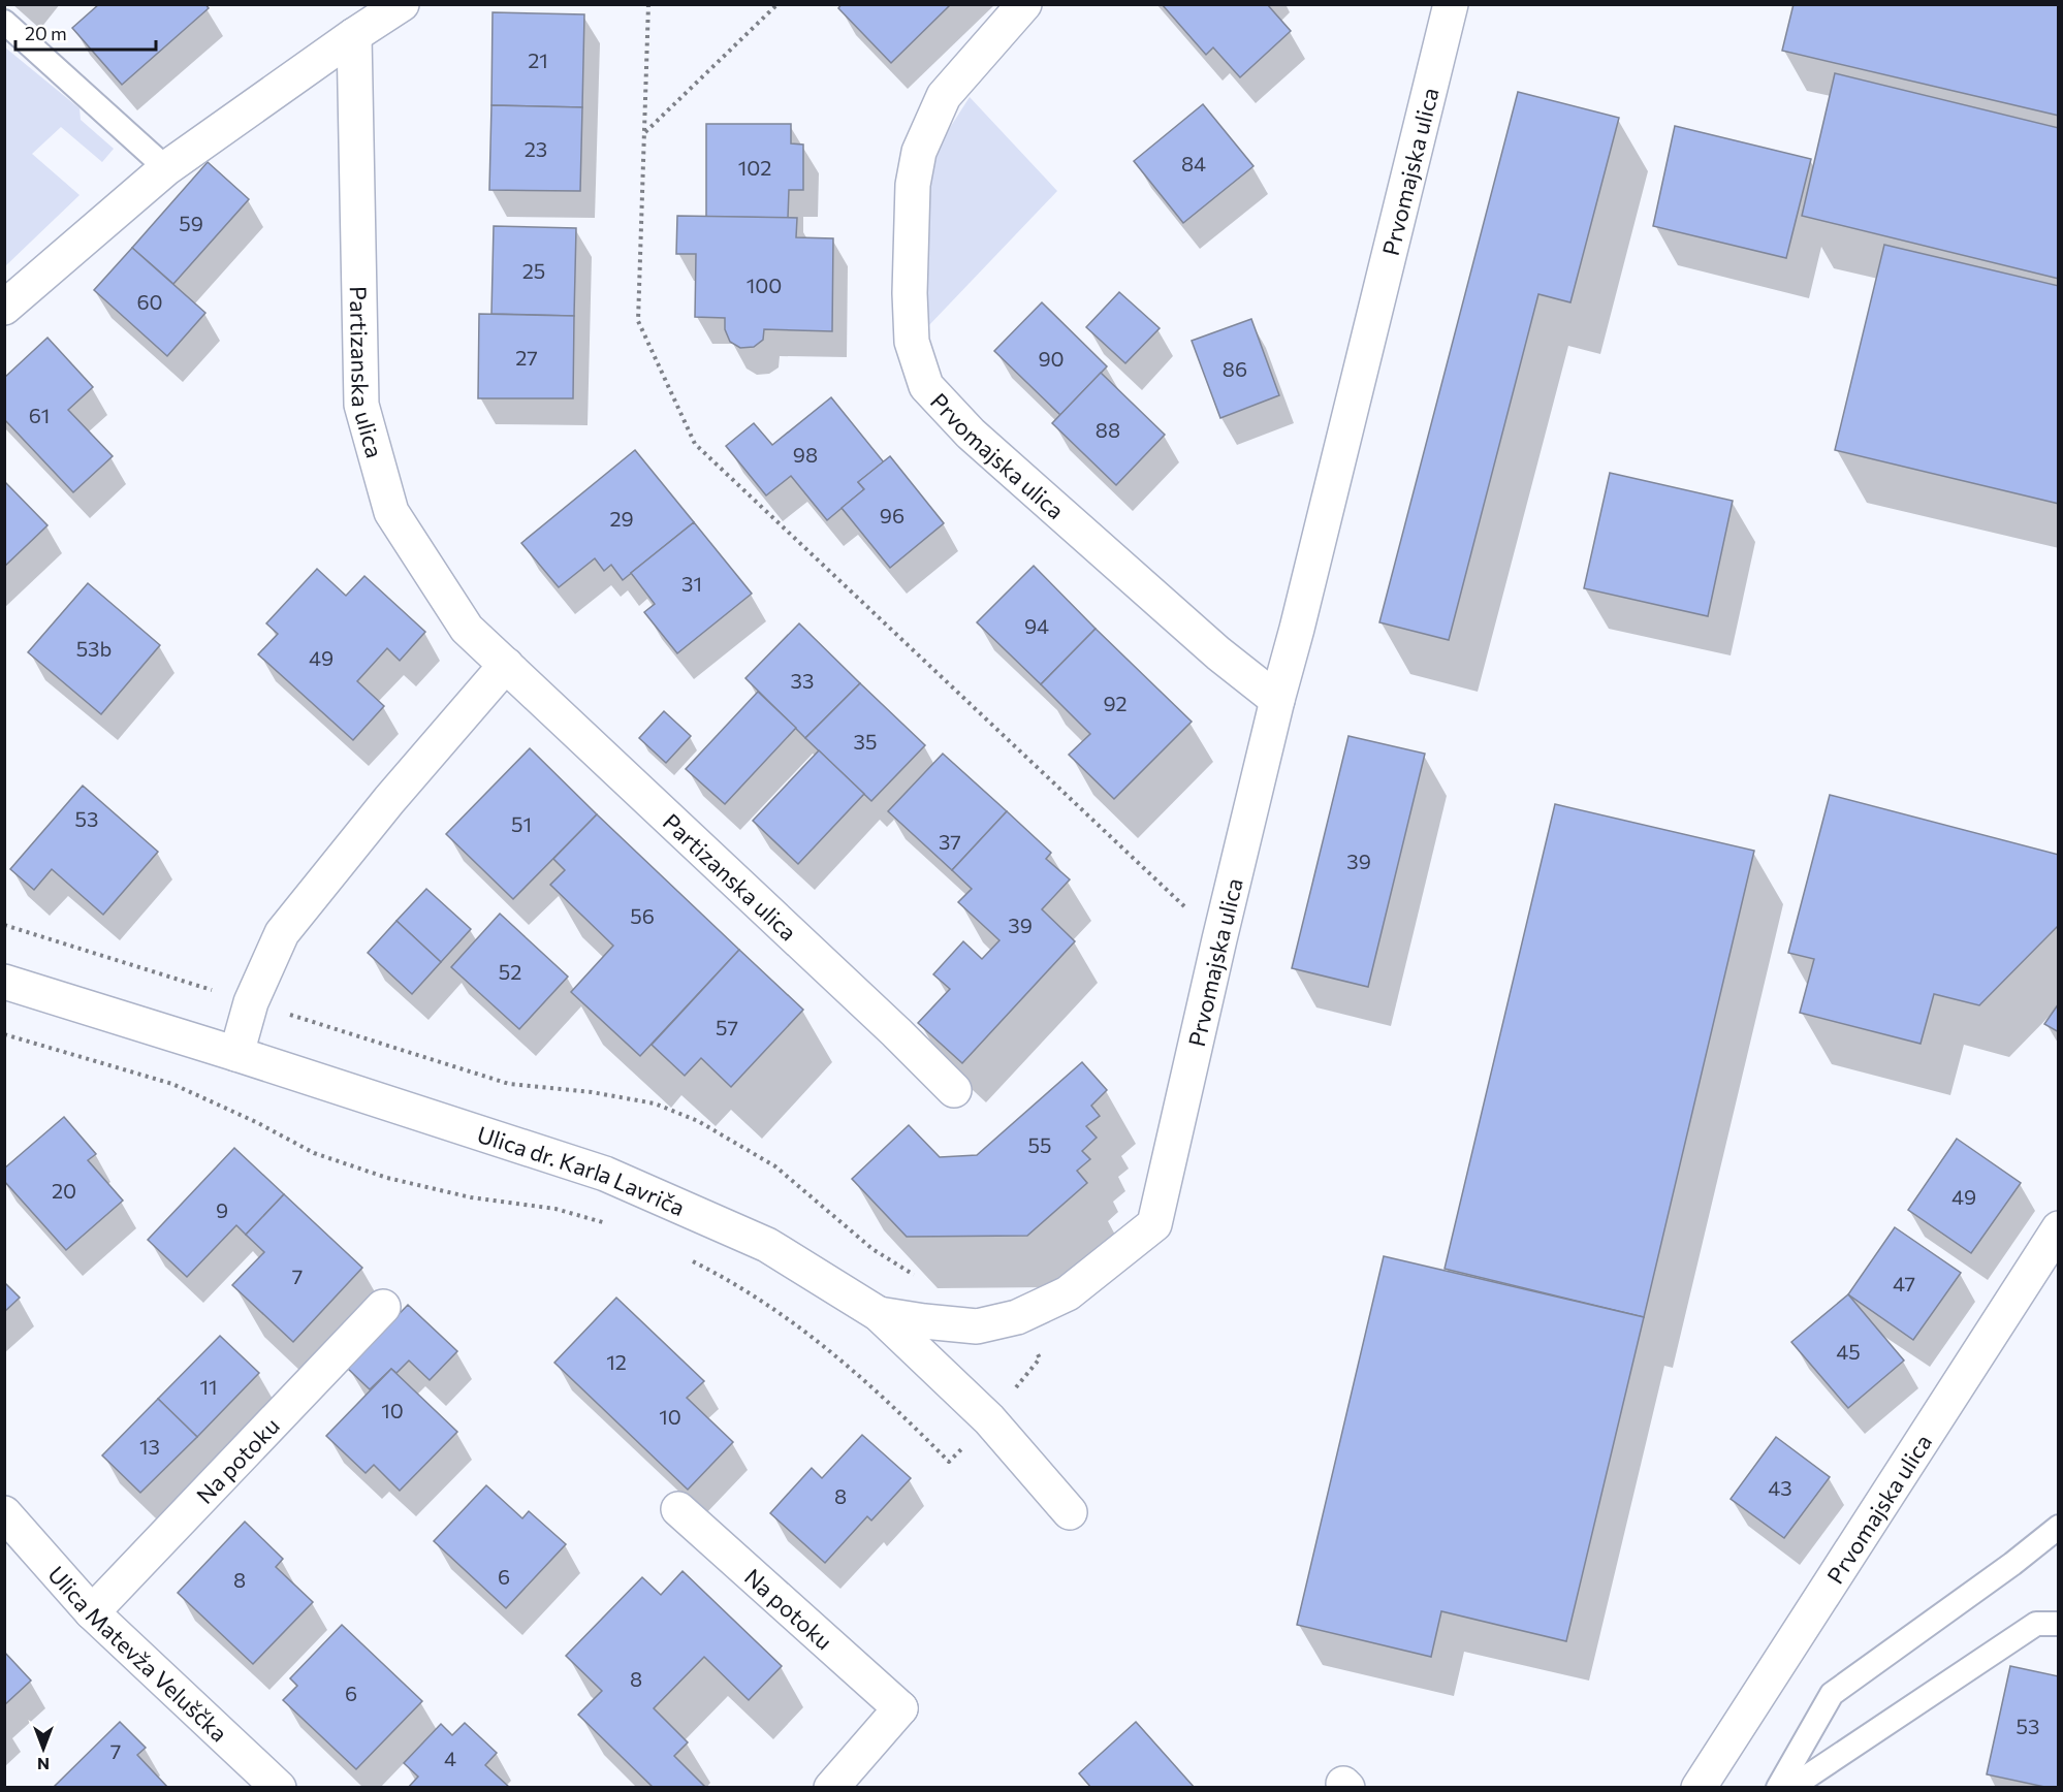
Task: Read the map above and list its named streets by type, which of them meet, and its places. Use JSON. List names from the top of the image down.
{
  "streets": {
    "street": [
      "Prvomajska ulica",
      "Partizanska ulica",
      "Ulica dr. Karla Lavriča",
      "Na potoku",
      "Ulica Matevža Veluščka"
    ]
  },
  "crossings": [
    ["Prvomajska ulica", "Ulica dr. Karla Lavriča"],
    ["Na potoku", "Ulica Matevža Veluščka"]
  ],
  "house_numbers": [
    "21",
    "23",
    "84",
    "102",
    "59",
    "25",
    "100",
    "60",
    "27",
    "90",
    "86",
    "61",
    "88",
    "98",
    "96",
    "29",
    "31",
    "94",
    "53b",
    "49",
    "33",
    "92",
    "35",
    "53",
    "51",
    "37",
    "39",
    "56",
    "39",
    "52",
    "57",
    "55",
    "20",
    "49",
    "9",
    "7",
    "47",
    "45",
    "12",
    "11",
    "10",
    "10",
    "13",
    "43",
    "8",
    "6",
    "8",
    "8",
    "6",
    "53",
    "7",
    "4"
  ],
  "scale_bar": "20 m",
  "north": "bottom"
}
